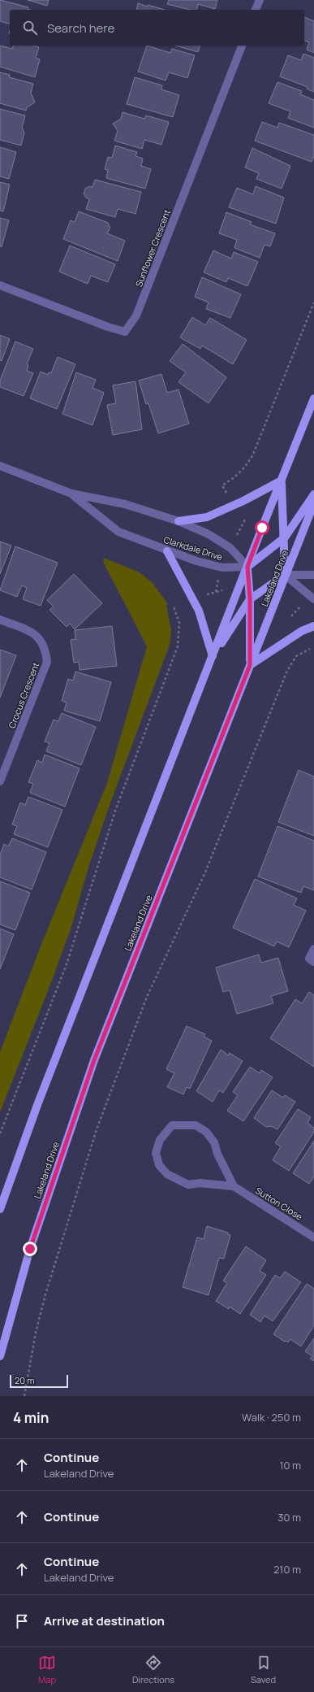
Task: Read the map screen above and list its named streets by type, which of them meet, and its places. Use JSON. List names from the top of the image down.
{
  "streets": {
    "main road": ["Lakeland Drive"],
    "street": [
      "Sunflower Crescent",
      "Clarkdale Drive",
      "Crocus Crescent",
      "Sutton Close"
    ]
  },
  "scale_bar": "20 m",
  "page": {
    "search": "Search here",
    "scale": "20 m",
    "heading": ["4 min", "Walk · 250 m"],
    "list": [
      ["Continue", "Lakeland Drive", "10 m"],
      ["Continue", "30 m"],
      ["Continue", "Lakeland Drive", "210 m"],
      "Arrive at destination"
    ],
    "nav": ["Map", "Directions", "Saved"]
  }
}
